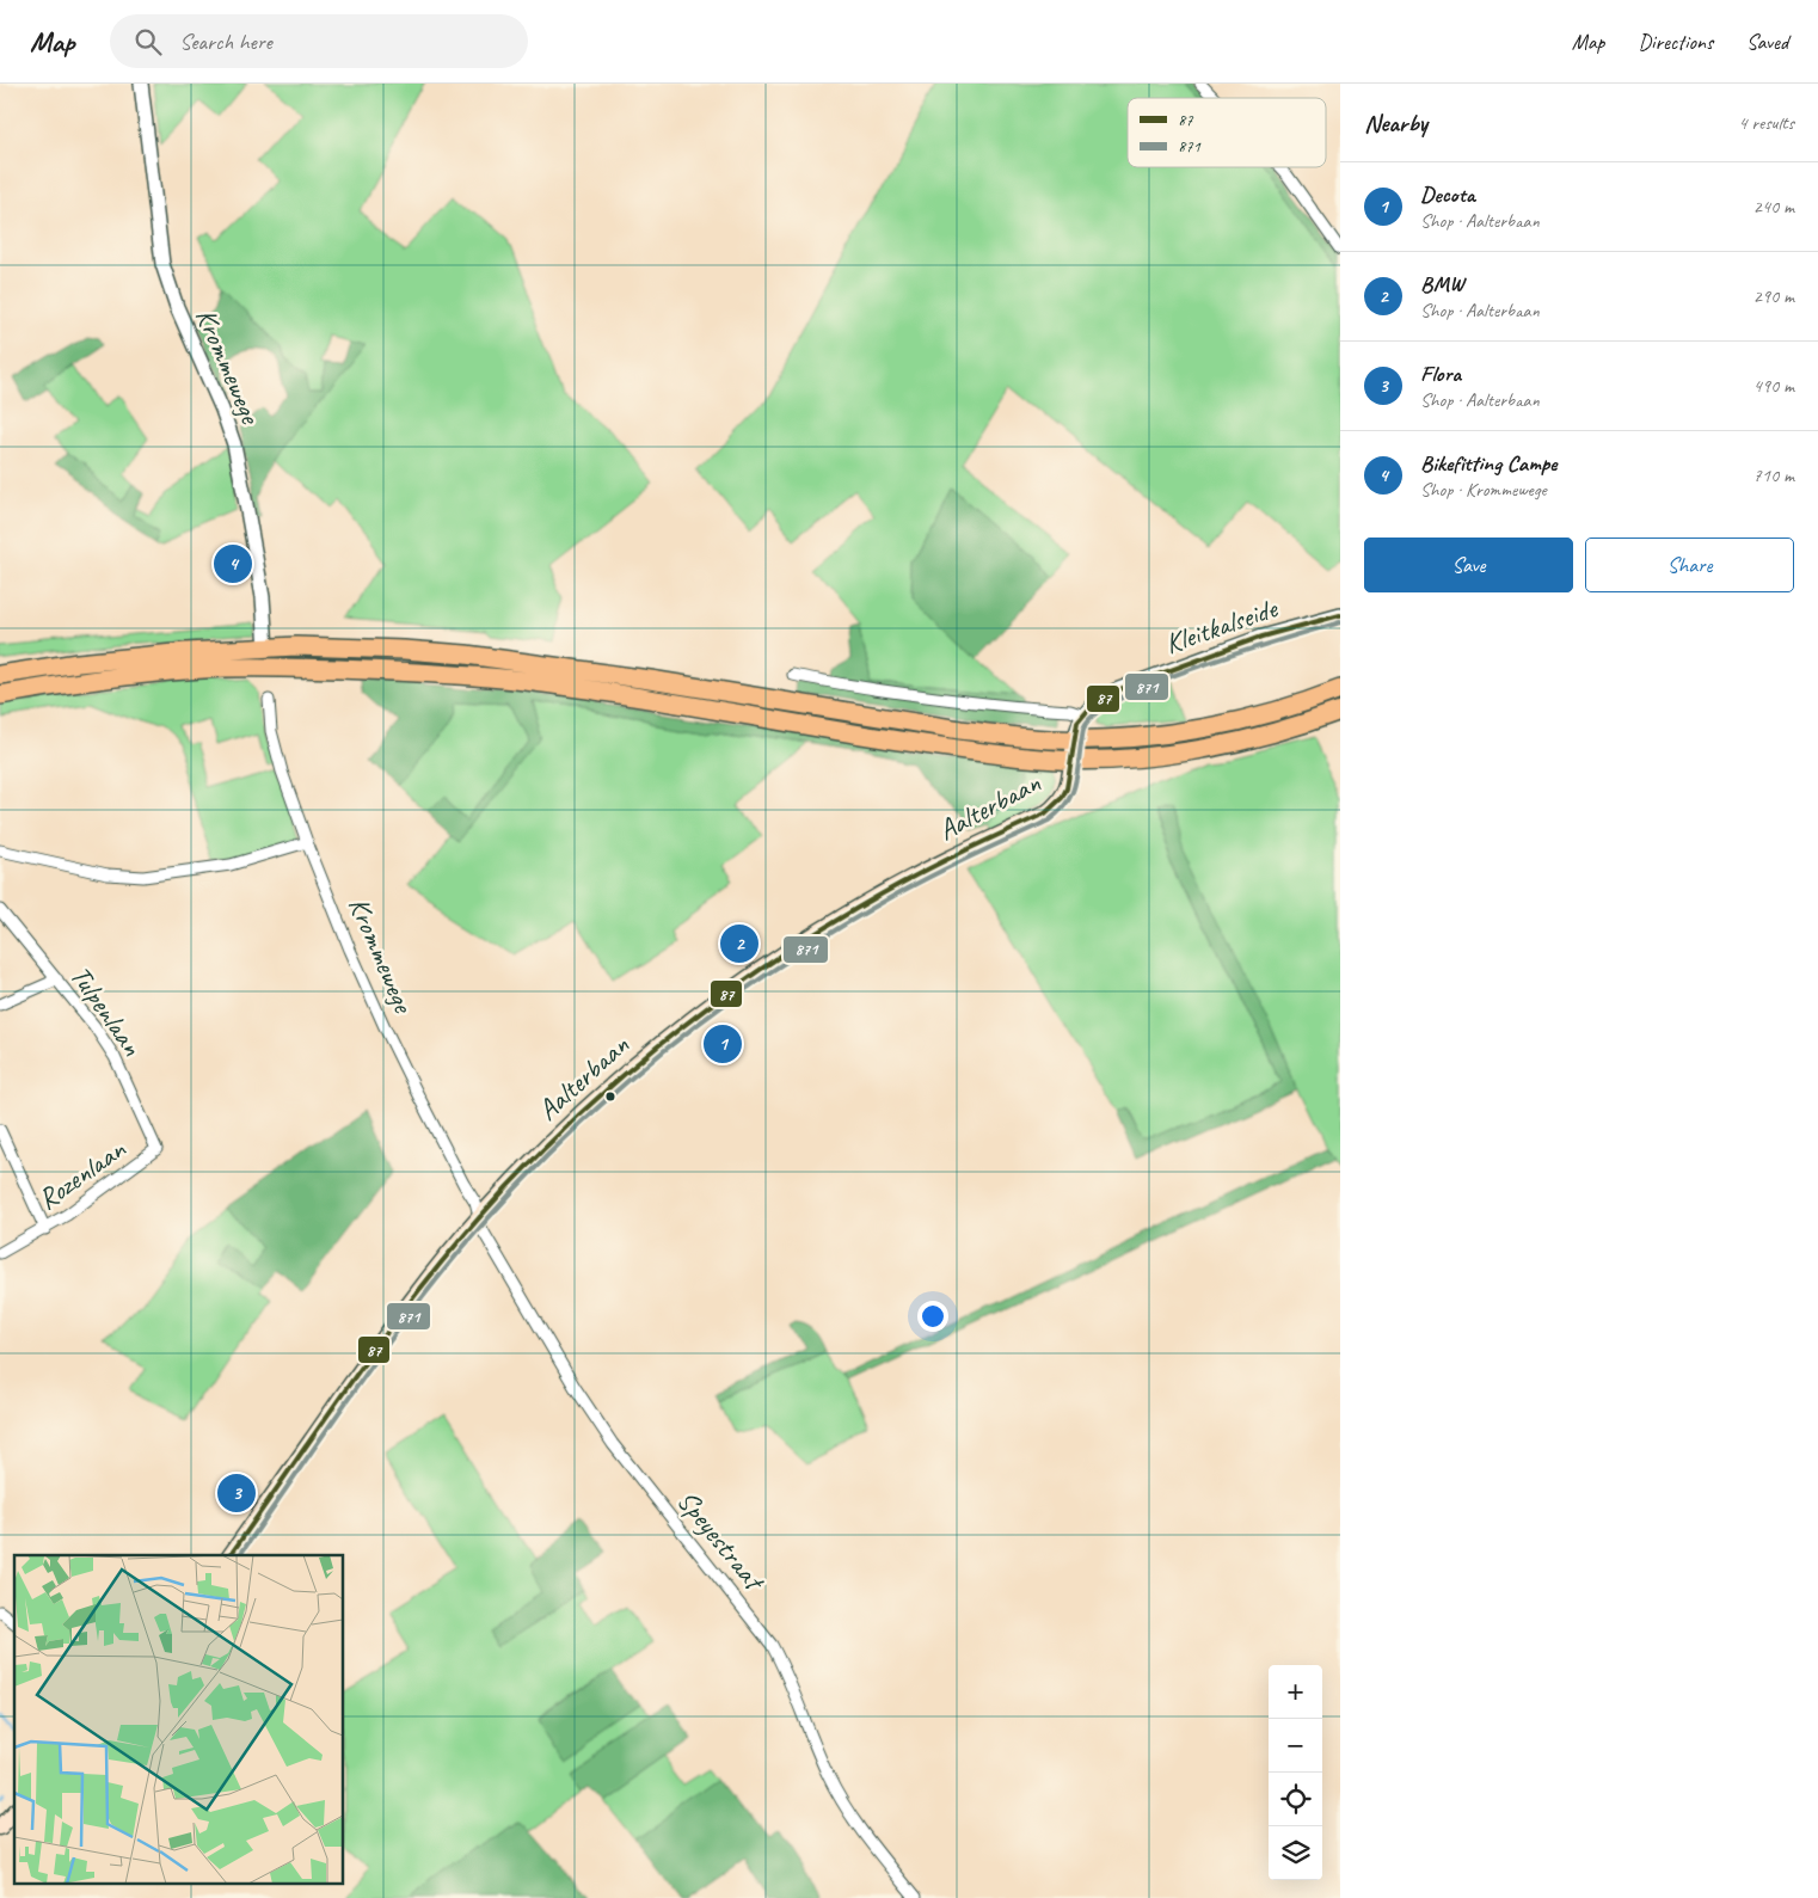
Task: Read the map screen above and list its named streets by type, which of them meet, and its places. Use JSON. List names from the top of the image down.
{
  "streets": {
    "highway": ["Aalterbaan"],
    "street": [
      "Krommewege",
      "Kleitkalseide",
      "Tulpenlaan",
      "Rozenlaan",
      "Speyestraat"
    ]
  },
  "crossings": [
    ["Krommewege", "Aalterbaan"],
    ["Krommewege", "Speyestraat"],
    ["Kleitkalseide", "Aalterbaan"],
    ["Aalterbaan", "Speyestraat"],
    ["Tulpenlaan", "Rozenlaan"]
  ],
  "lines": ["transit line 87", "transit line 871"],
  "legend": ["87", "871"],
  "page": {
    "header": "Map",
    "search": "Search here",
    "nav": ["Map", "Directions", "Saved"],
    "heading": ["Nearby", "4 results"],
    "list": [
      {
        "mark": "1",
        "name": "Decota",
        "note": "Shop · Aalterbaan",
        "value": "240 m"
      },
      {
        "mark": "2",
        "name": "BMW",
        "note": "Shop · Aalterbaan",
        "value": "290 m"
      },
      {
        "mark": "3",
        "name": "Flora",
        "note": "Shop · Aalterbaan",
        "value": "490 m"
      },
      {
        "mark": "4",
        "name": "Bikefitting Campe",
        "note": "Shop · Krommewege",
        "value": "710 m"
      }
    ],
    "buttons": ["Save", "Share"],
    "pins": [
      "4",
      "2",
      "1",
      "3"
    ],
    "map_buttons": ["+", "−"]
  }
}
